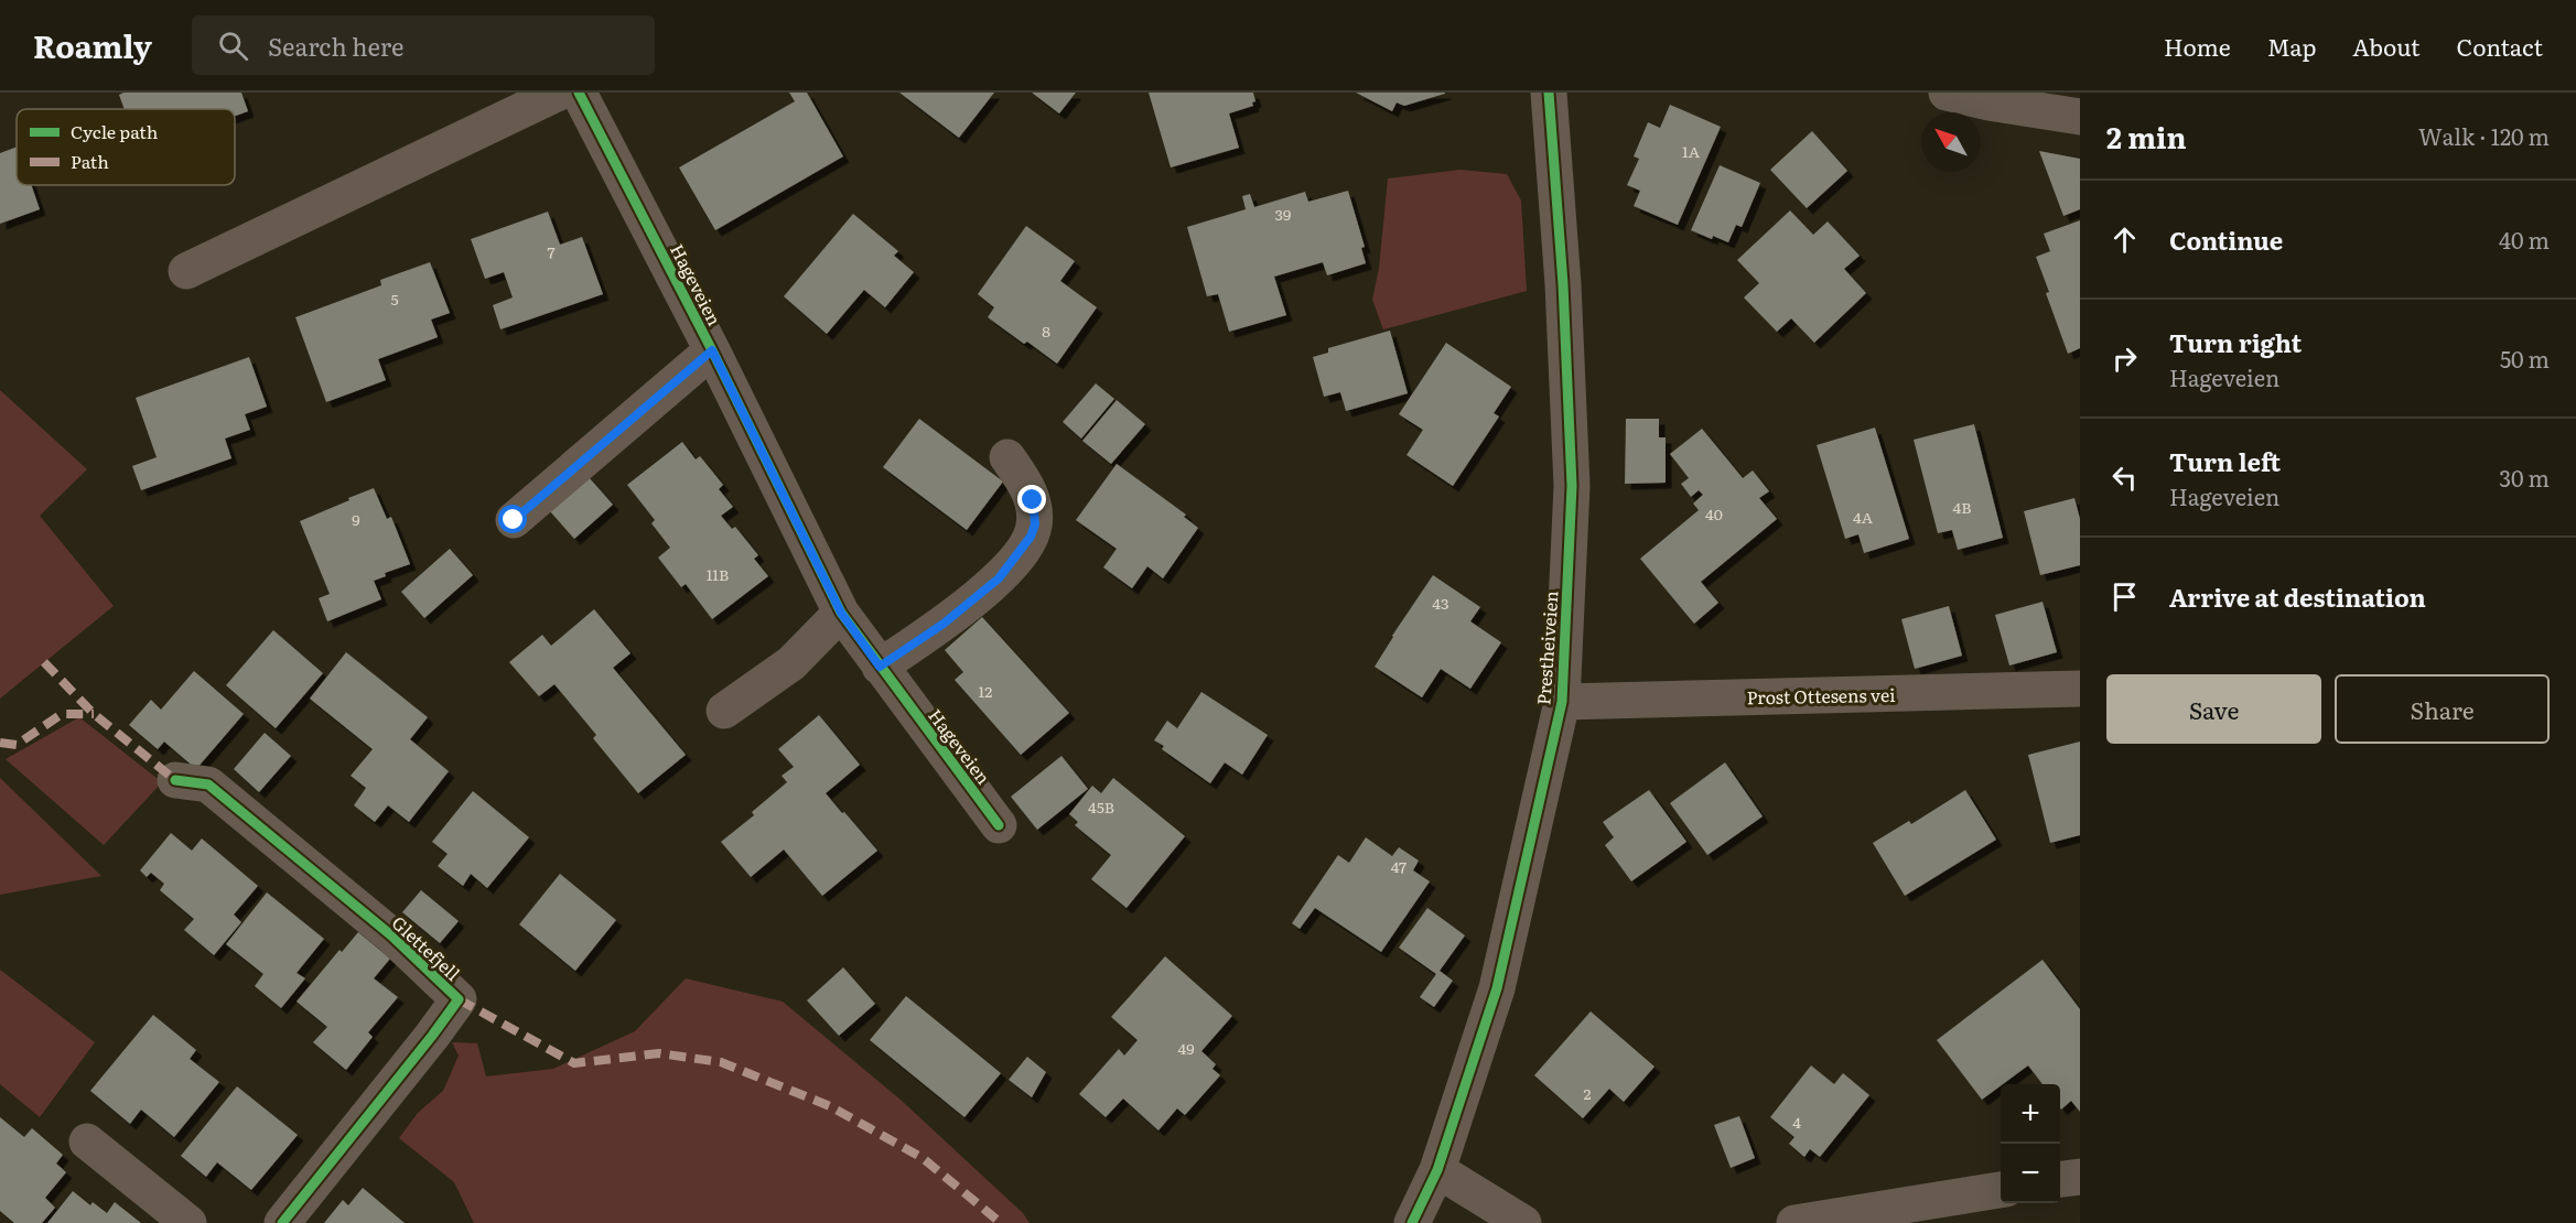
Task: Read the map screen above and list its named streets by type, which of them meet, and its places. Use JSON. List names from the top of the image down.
{
  "streets": {
    "street": [
      "Hageveien",
      "Prestheiveien",
      "Prost Ottesens vei",
      "Glettefjell"
    ]
  },
  "crossings": [
    ["Prestheiveien", "Prost Ottesens vei"]
  ],
  "house_numbers": [
    "1A",
    "39",
    "7",
    "5",
    "8",
    "4B",
    "40",
    "4A",
    "9",
    "11B",
    "43",
    "12",
    "45B",
    "47",
    "49",
    "2",
    "4"
  ],
  "legend": ["Cycle path", "Path"],
  "north": "top left",
  "page": {
    "header": "Roamly",
    "search": "Search here",
    "nav": [
      "Home",
      "Map",
      "About",
      "Contact"
    ],
    "heading": ["2 min", "Walk · 120 m"],
    "list": [
      ["Continue", "40 m"],
      ["Turn right", "Hageveien", "50 m"],
      ["Turn left", "Hageveien", "30 m"],
      "Arrive at destination"
    ],
    "buttons": ["Save", "Share"],
    "map_buttons": ["+", "−"]
  }
}
